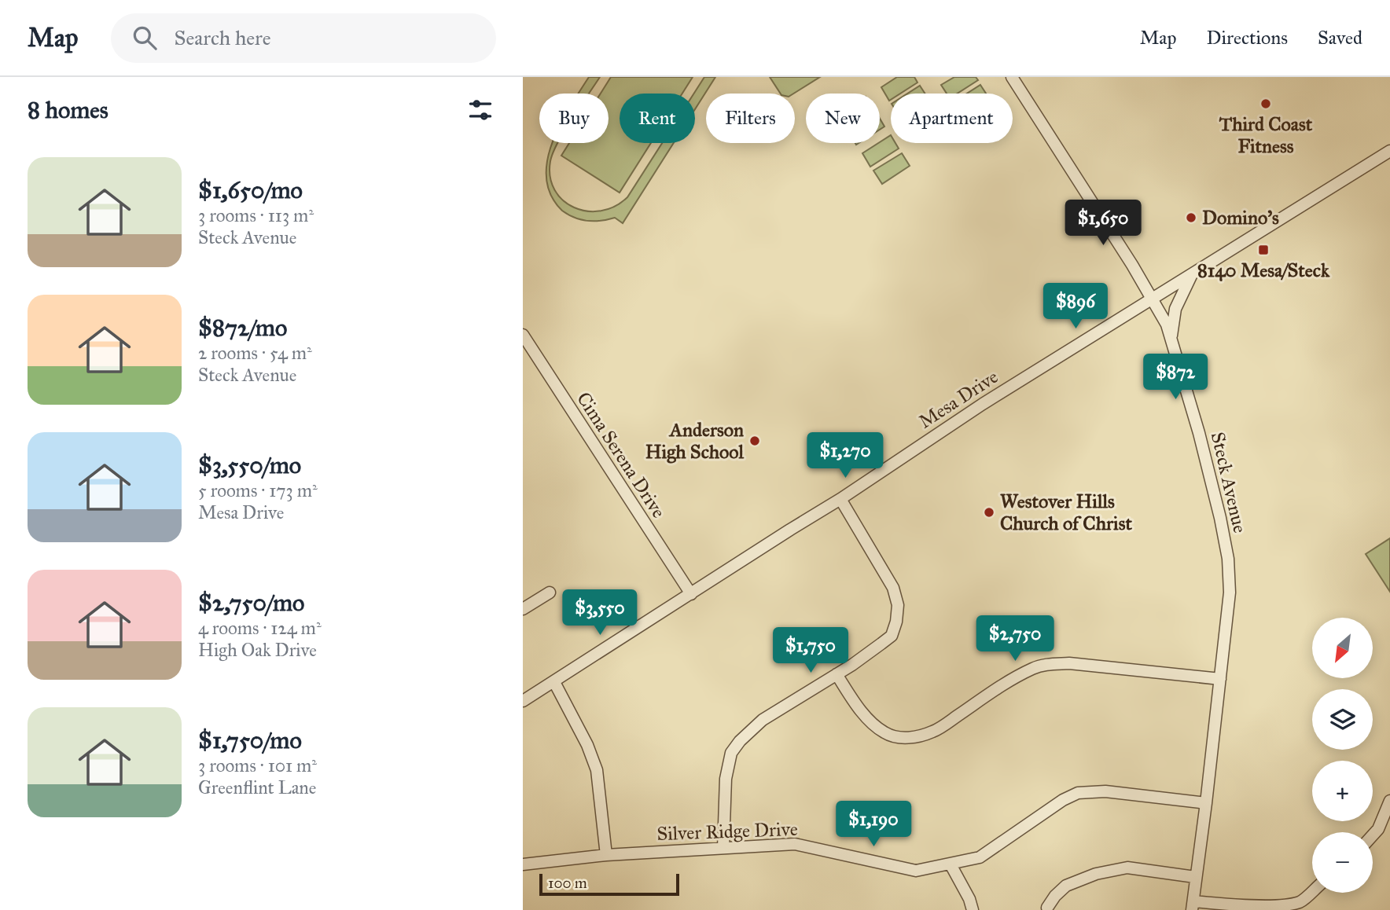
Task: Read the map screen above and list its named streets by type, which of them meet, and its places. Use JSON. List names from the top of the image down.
{
  "streets": {
    "street": [
      "Mesa Drive",
      "Cima Serena Drive",
      "Steck Avenue",
      "Silver Ridge Drive"
    ]
  },
  "crossings": [
    ["Mesa Drive", "Cima Serena Drive"],
    ["Mesa Drive", "Steck Avenue"],
    ["Steck Avenue", "Silver Ridge Drive"]
  ],
  "places": {
    "other": [
      "Third Coast Fitness",
      "Domino's",
      "Anderson High School",
      "Westover Hills Church of Christ"
    ],
    "transit": ["8140 Mesa/Steck"]
  },
  "scale_bar": "100 m",
  "north": "bottom left",
  "page": {
    "header": "Map",
    "search": "Search here",
    "nav": ["Map", "Directions", "Saved"],
    "heading": "8 homes",
    "chip": [
      "Buy",
      "Rent",
      "Filters",
      "New",
      "Apartment"
    ],
    "list": [
      {
        "name": "$1,650/mo",
        "note": "3 rooms · 113 m² · Steck Avenue"
      },
      {
        "name": "$872/mo",
        "note": "2 rooms · 54 m² · Steck Avenue"
      },
      {
        "name": "$3,550/mo",
        "note": "5 rooms · 173 m² · Mesa Drive"
      },
      {
        "name": "$2,750/mo",
        "note": "4 rooms · 124 m² · High Oak Drive"
      },
      {
        "name": "$1,750/mo",
        "note": "3 rooms · 101 m² · Greenflint Lane"
      }
    ],
    "price": [
      "$1,650",
      "$896",
      "$872",
      "$1,270",
      "$3,550",
      "$2,750",
      "$1,750",
      "$1,190"
    ],
    "map_buttons": ["+", "−"],
    "scale": "100 m"
  }
}
